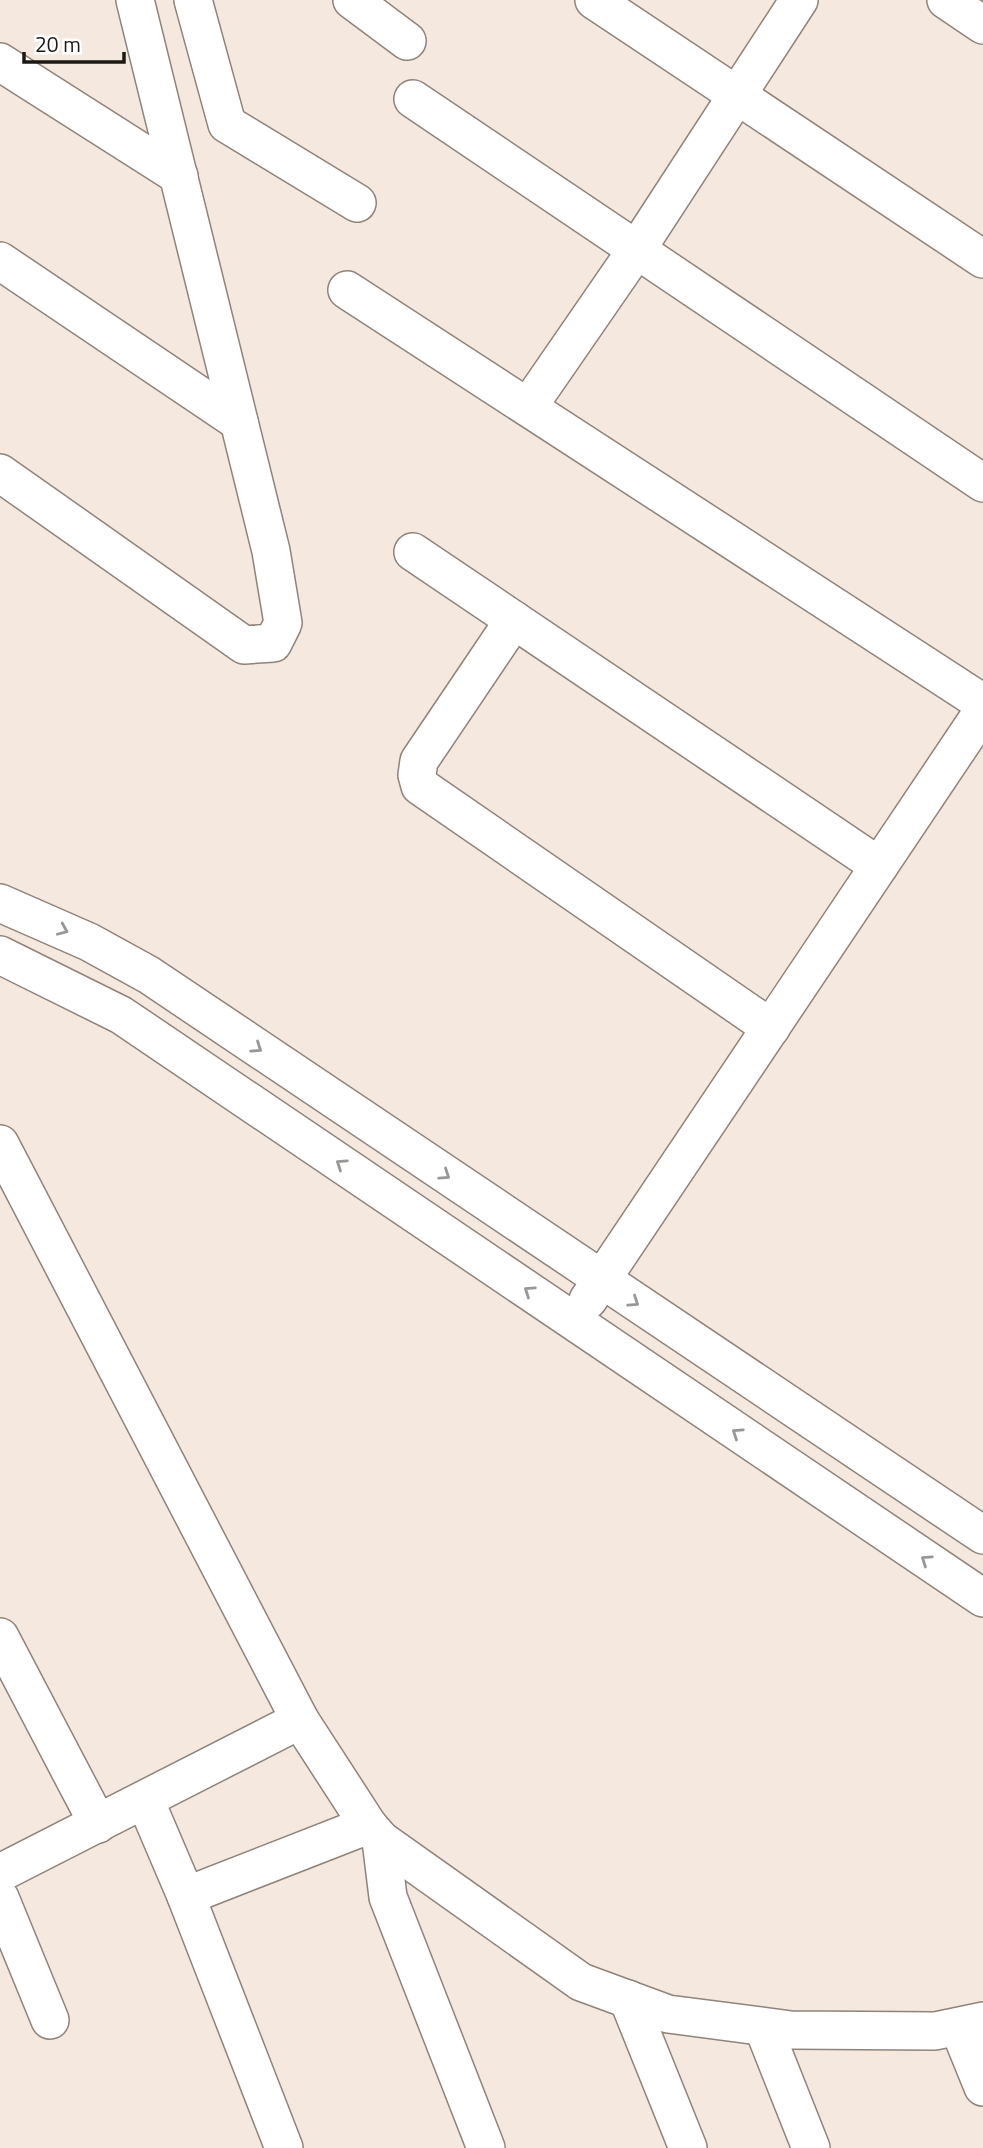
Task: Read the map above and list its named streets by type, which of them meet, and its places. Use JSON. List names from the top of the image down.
{
  "scale_bar": "20 m"
}
